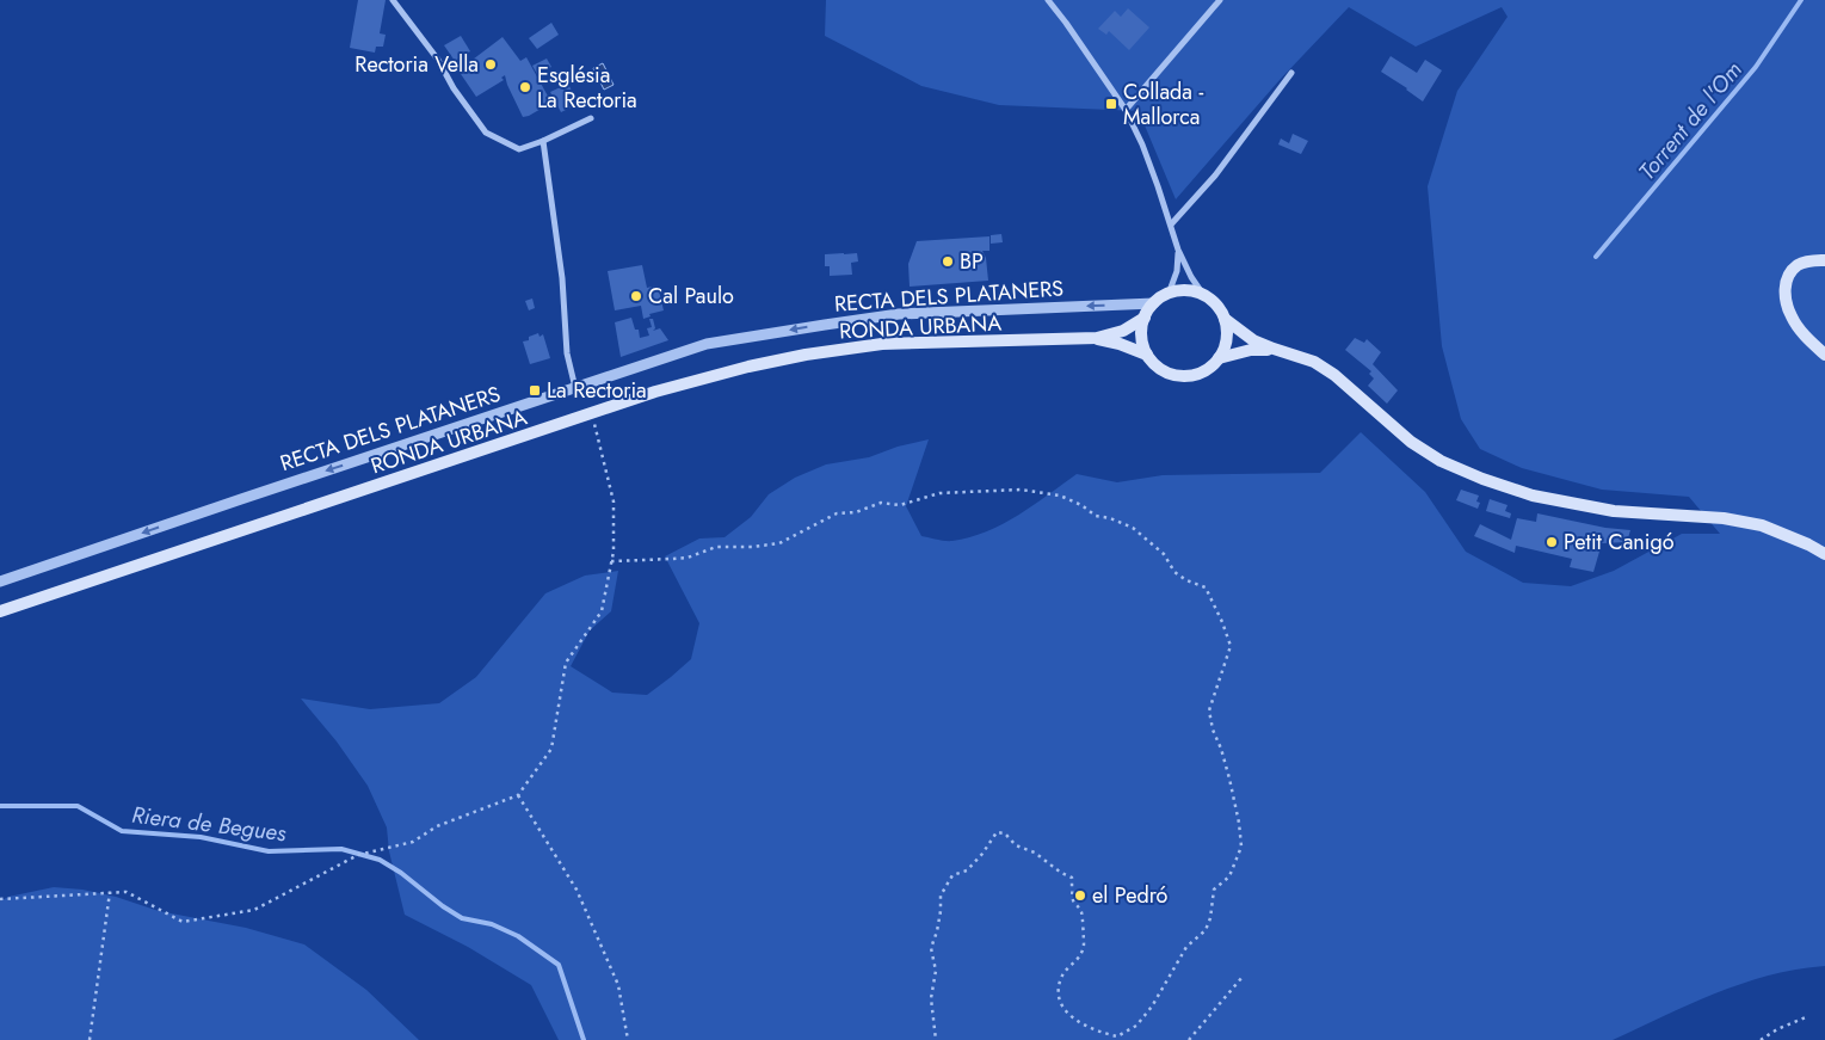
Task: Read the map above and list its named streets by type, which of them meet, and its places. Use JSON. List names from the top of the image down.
{
  "streets": {
    "main road": ["RONDA URBANA"],
    "street": ["RECTA DELS PLATANERS"]
  },
  "crossings": [
    ["RECTA DELS PLATANERS", "RONDA URBANA"]
  ],
  "one_way": ["RECTA DELS PLATANERS"],
  "water": ["Torrent de l'Om", "Riera de Begues"],
  "places": {
    "other": [
      "Rectoria Vella",
      "Església La Rectoria",
      "BP",
      "Cal Paulo",
      "Petit Canigó",
      "el Pedró"
    ],
    "transit": ["Collada - Mallorca", "La Rectoria"]
  }
}
